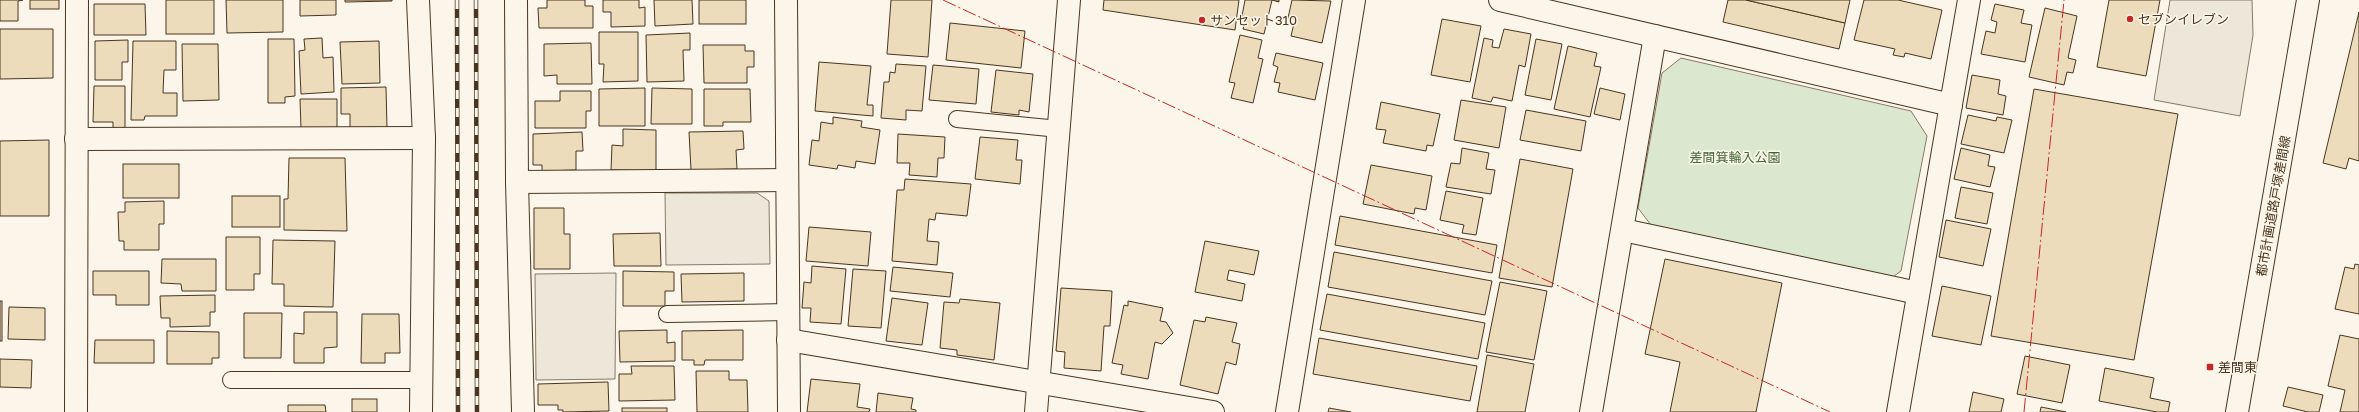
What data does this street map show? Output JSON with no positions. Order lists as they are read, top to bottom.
{
  "streets": {
    "street": ["都市計画道路戸塚差間線"]
  },
  "parks": ["差間箕輪入公園"],
  "places": {
    "other": ["セブンイレブン", "サンセット310"],
    "transit": ["差間東"]
  }
}
